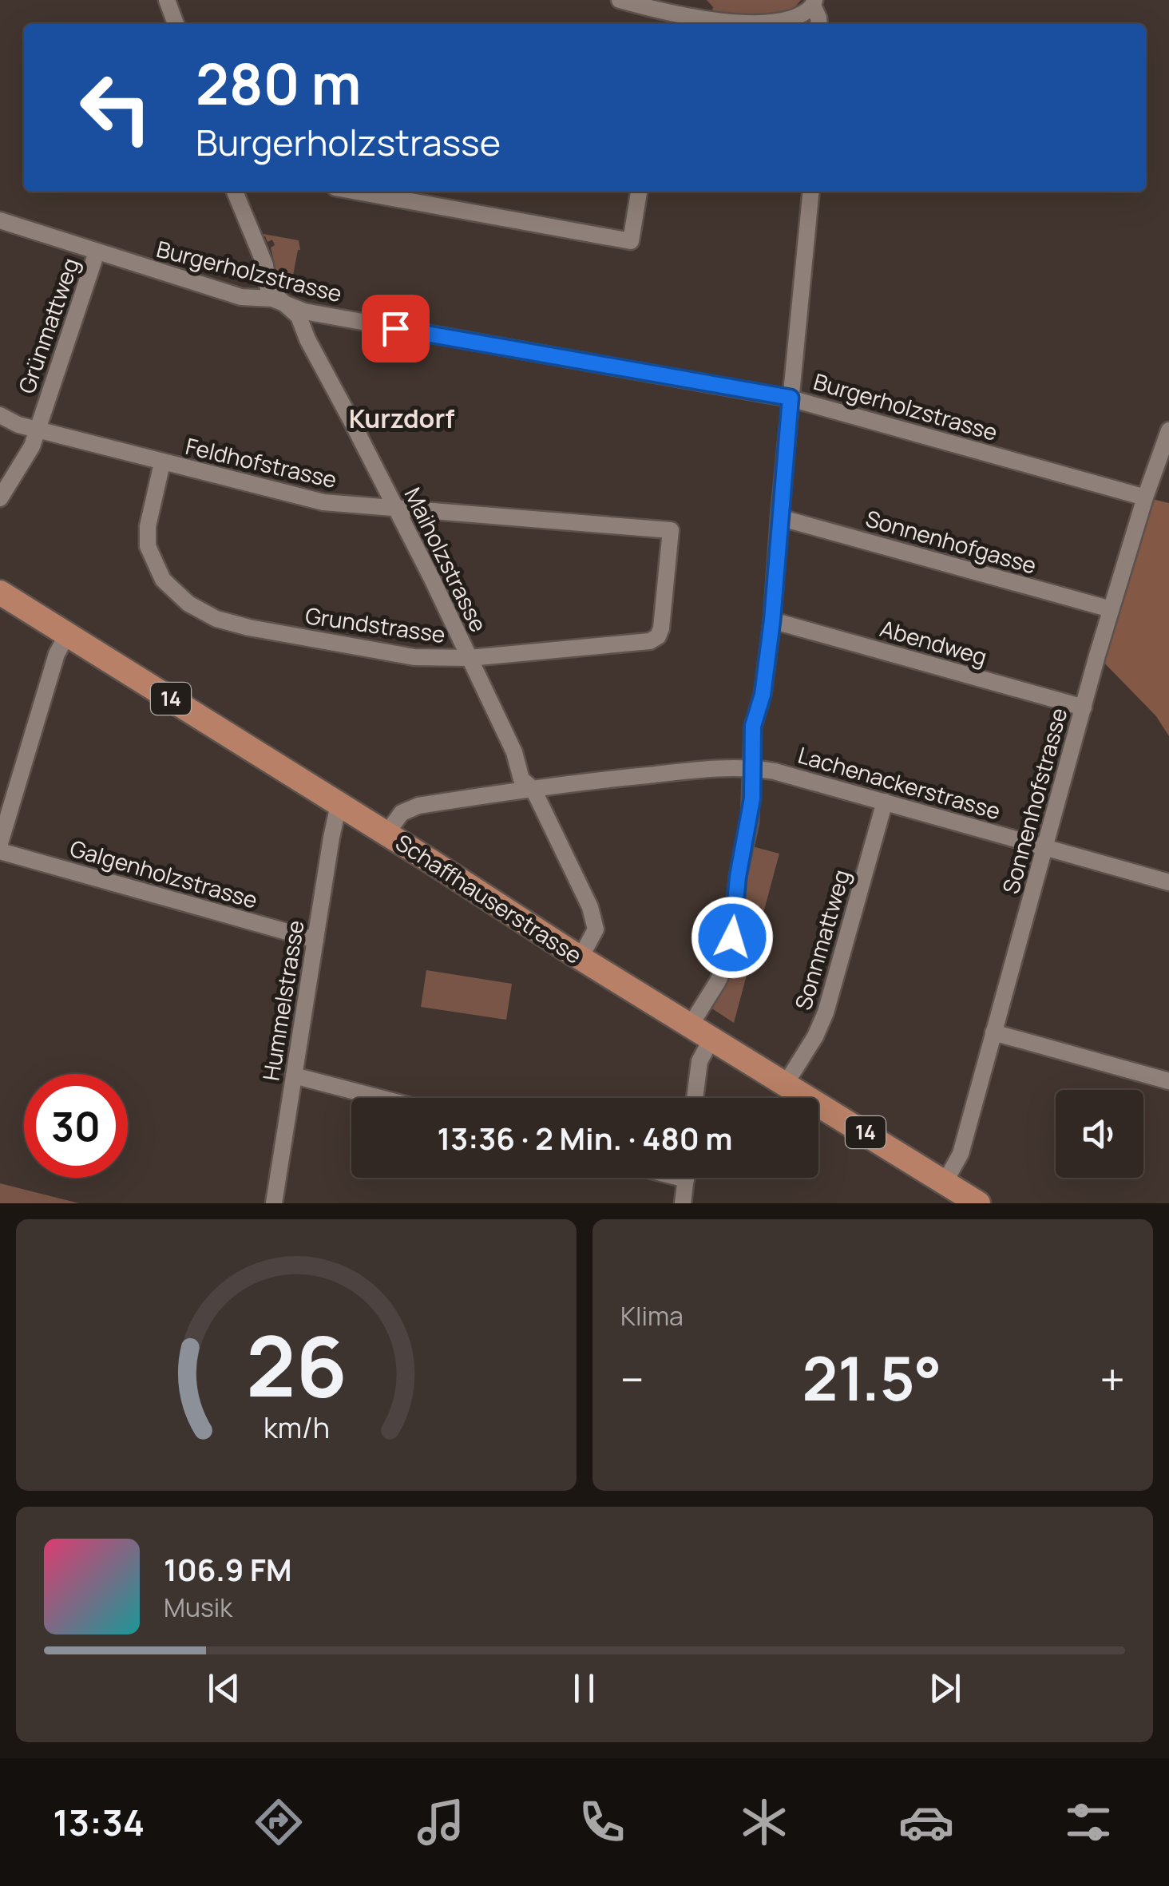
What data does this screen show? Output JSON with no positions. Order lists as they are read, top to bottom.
{
  "streets": {
    "main road": ["14", "Schaffhauserstrasse"],
    "street": [
      "Burgerholzstrasse",
      "Grünmattweg",
      "Feldhofstrasse",
      "Sonnenhofgasse",
      "Maiholzstrasse",
      "Grundstrasse",
      "Abendweg",
      "Lachenackerstrasse",
      "Sonnenhofstrasse",
      "Galgenholzstrasse",
      "Sonnmattweg",
      "Hummelstrasse"
    ]
  },
  "crossings": [
    ["Burgerholzstrasse", "Grünmattweg"],
    ["Burgerholzstrasse", "Maiholzstrasse"],
    ["Burgerholzstrasse", "Sonnenhofstrasse"],
    ["Grünmattweg", "Feldhofstrasse"],
    ["Feldhofstrasse", "Maiholzstrasse"],
    ["Feldhofstrasse", "Grundstrasse"],
    ["Sonnenhofgasse", "Sonnenhofstrasse"],
    ["Maiholzstrasse", "Grundstrasse"],
    ["Maiholzstrasse", "Lachenackerstrasse"],
    ["Maiholzstrasse", "Schaffhauserstrasse"],
    ["Abendweg", "Sonnenhofstrasse"],
    ["Lachenackerstrasse", "Sonnenhofstrasse"],
    ["Lachenackerstrasse", "Schaffhauserstrasse"],
    ["Lachenackerstrasse", "Sonnmattweg"],
    ["Sonnenhofstrasse", "Schaffhauserstrasse"],
    ["Galgenholzstrasse", "Hummelstrasse"],
    ["Schaffhauserstrasse", "Sonnmattweg"],
    ["Schaffhauserstrasse", "Hummelstrasse"]
  ],
  "districts": ["Kurzdorf"],
  "page": {
    "turn": ["280 m", "Burgerholzstrasse"],
    "limit": "30",
    "trip": "13:36 · 2 Min. · 480 m",
    "tile": "Klima",
    "heat": ["−", "21.5°", "+"],
    "song": ["106.9 FM", "Musik"],
    "tabs": "13:34",
    "gauge": ["26", "km/h"]
  }
}
